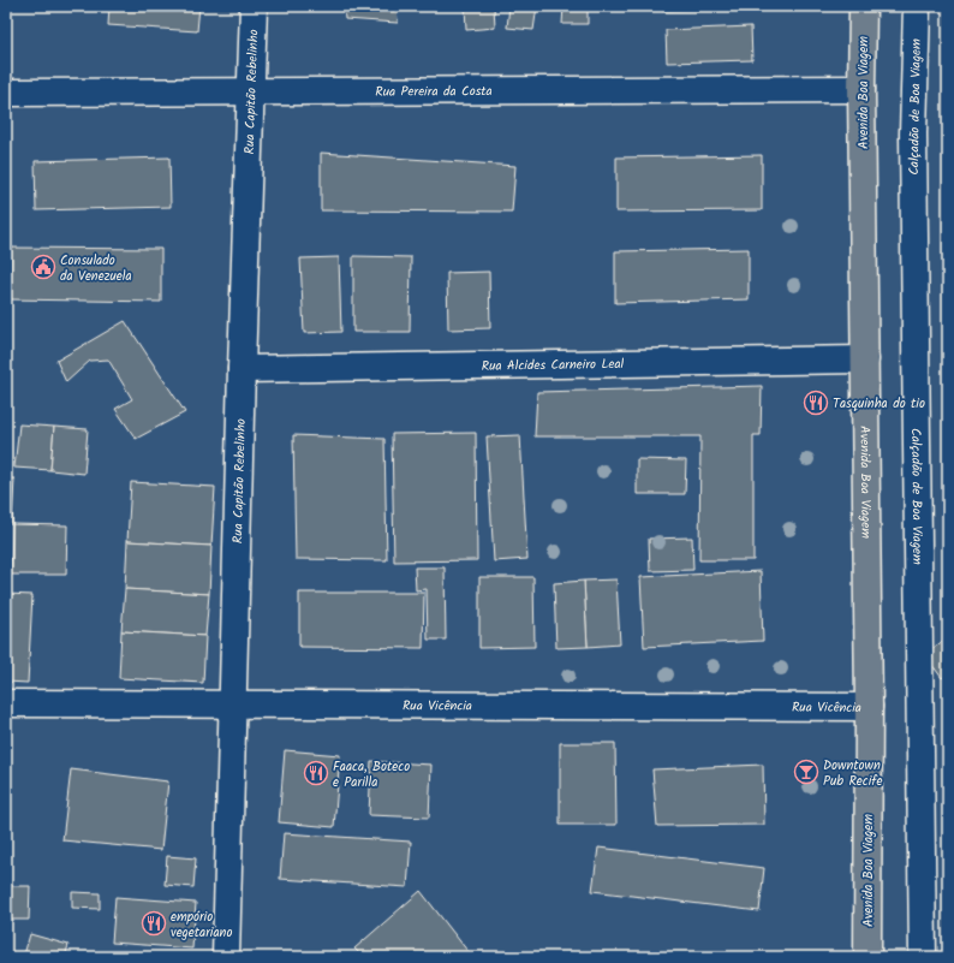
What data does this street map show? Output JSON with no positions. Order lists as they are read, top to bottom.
{
  "streets": {
    "main road": ["Avenida Boa Viagem"],
    "street": [
      "Rua Pereira da Costa",
      "Rua Capitão Rebelinho",
      "Calçadão de Boa Viagem",
      "Rua Alcides Carneiro Leal",
      "Rua Vicência"
    ]
  },
  "crossings": [
    ["Rua Pereira da Costa", "Rua Capitão Rebelinho"],
    ["Rua Pereira da Costa", "Avenida Boa Viagem"],
    ["Rua Capitão Rebelinho", "Rua Alcides Carneiro Leal"],
    ["Rua Capitão Rebelinho", "Rua Vicência"],
    ["Avenida Boa Viagem", "Rua Alcides Carneiro Leal"],
    ["Avenida Boa Viagem", "Rua Vicência"]
  ],
  "places": {
    "public building": ["Consulado da Venezuela"],
    "restaurant": ["Tasquinha do tio", "Faaca, Boteco e Parilla", "empório vegetariano"],
    "bar": ["Downtown Pub Recife"]
  }
}
